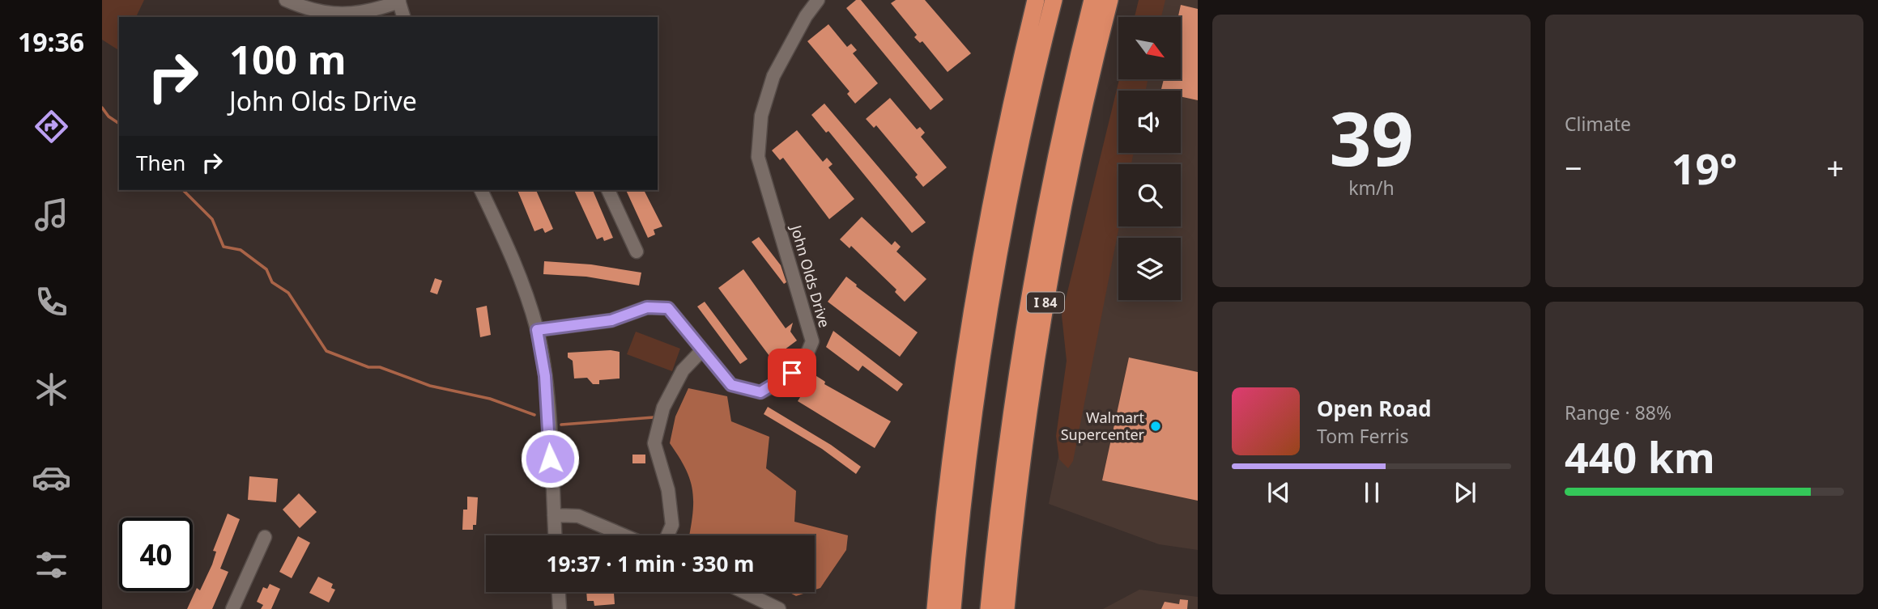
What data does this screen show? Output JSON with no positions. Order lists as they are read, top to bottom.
{
  "streets": {
    "highway": ["I 84"],
    "street": ["John Olds Drive"]
  },
  "places": ["Walmart Supercenter"],
  "north": "bottom right",
  "page": {
    "tabs": "19:36",
    "tile": [
      ["39", "km/h"],
      "Climate",
      ["Range · 88%", "440 km"]
    ],
    "turn": ["100 m", "John Olds Drive"],
    "then": "Then",
    "heat": ["−", "19°", "+"],
    "song": ["Open Road", "Tom Ferris"],
    "limit": "40",
    "trip": "19:37 · 1 min · 330 m"
  }
}
